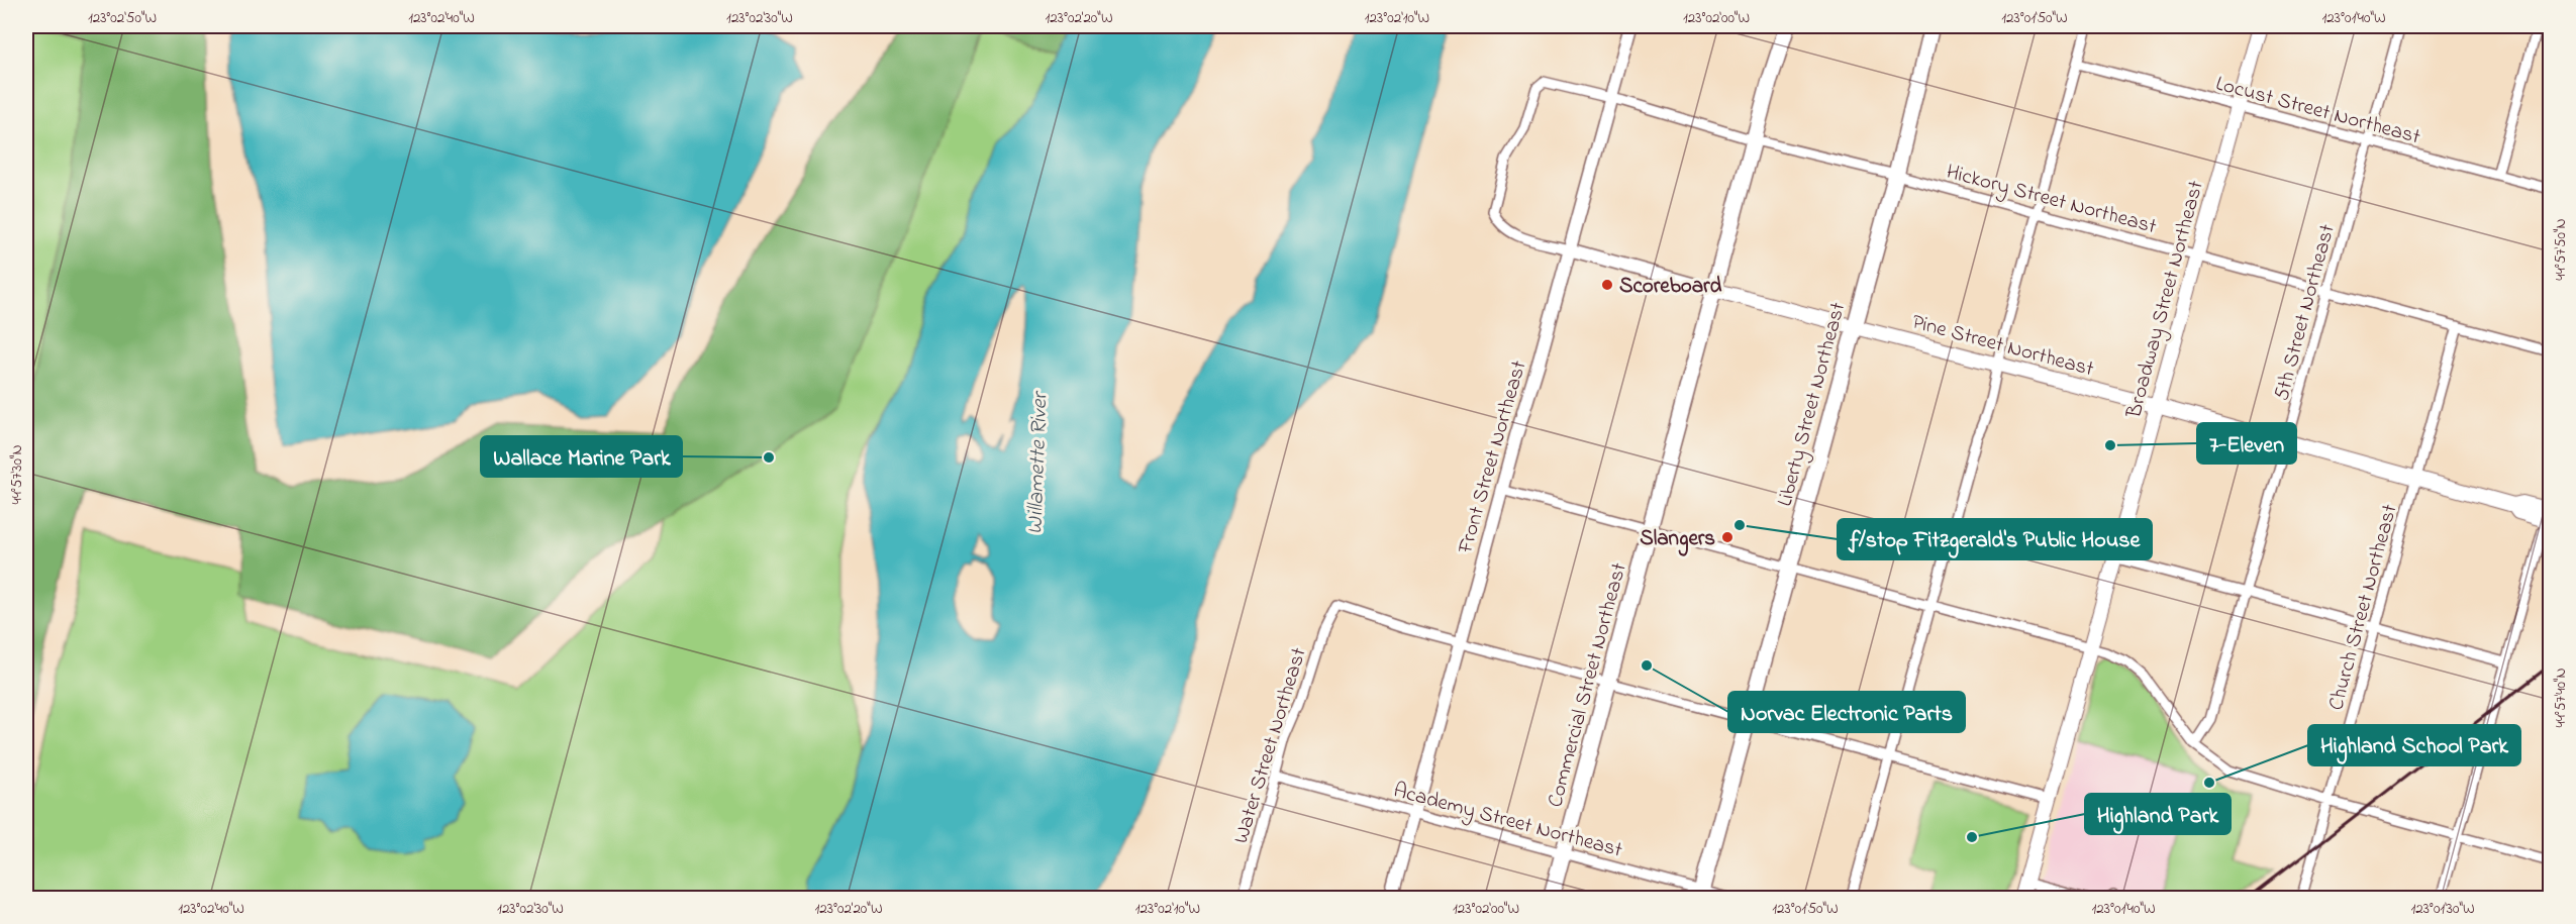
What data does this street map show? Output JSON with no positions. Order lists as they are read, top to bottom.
{
  "streets": {
    "highway": ["Liberty Street Northeast", "Commercial Street Northeast"],
    "main road": ["Broadway Street Northeast", "Pine Street Northeast"],
    "street": [
      "Locust Street Northeast",
      "Hickory Street Northeast",
      "5th Street Northeast",
      "Front Street Northeast",
      "Church Street Northeast",
      "Water Street Northeast",
      "Academy Street Northeast"
    ]
  },
  "crossings": [
    ["Locust Street Northeast", "Broadway Street Northeast"],
    ["Locust Street Northeast", "5th Street Northeast"],
    ["Hickory Street Northeast", "Broadway Street Northeast"],
    ["Hickory Street Northeast", "5th Street Northeast"],
    ["Hickory Street Northeast", "Pine Street Northeast"],
    ["Hickory Street Northeast", "Liberty Street Northeast"],
    ["Hickory Street Northeast", "Front Street Northeast"],
    ["Hickory Street Northeast", "Church Street Northeast"],
    ["Hickory Street Northeast", "Commercial Street Northeast"],
    ["Broadway Street Northeast", "Pine Street Northeast"],
    ["5th Street Northeast", "Pine Street Northeast"],
    ["Pine Street Northeast", "Liberty Street Northeast"],
    ["Pine Street Northeast", "Front Street Northeast"],
    ["Pine Street Northeast", "Church Street Northeast"],
    ["Pine Street Northeast", "Commercial Street Northeast"],
    ["Liberty Street Northeast", "Academy Street Northeast"],
    ["Front Street Northeast", "Water Street Northeast"],
    ["Front Street Northeast", "Academy Street Northeast"],
    ["Commercial Street Northeast", "Academy Street Northeast"],
    ["Water Street Northeast", "Academy Street Northeast"]
  ],
  "water": ["Willamette River"],
  "places": [
    "Scoreboard",
    "7-Eleven",
    "Wallace Marine Park",
    "ƒ/stop Fitzgerald's Public House",
    "Slangers",
    "Norvac Electronic Parts",
    "Highland School Park",
    "Highland Park"
  ],
  "coordinates": [
    "123°02'50\"W",
    "123°02'40\"W",
    "123°02'30\"W",
    "123°02'20\"W",
    "123°02'10\"W",
    "123°02'00\"W",
    "123°01'50\"W",
    "123°01'40\"W",
    "44°57'50\"N",
    "44°57'30\"N",
    "44°57'40\"N",
    "123°01'30\"W"
  ]
}
